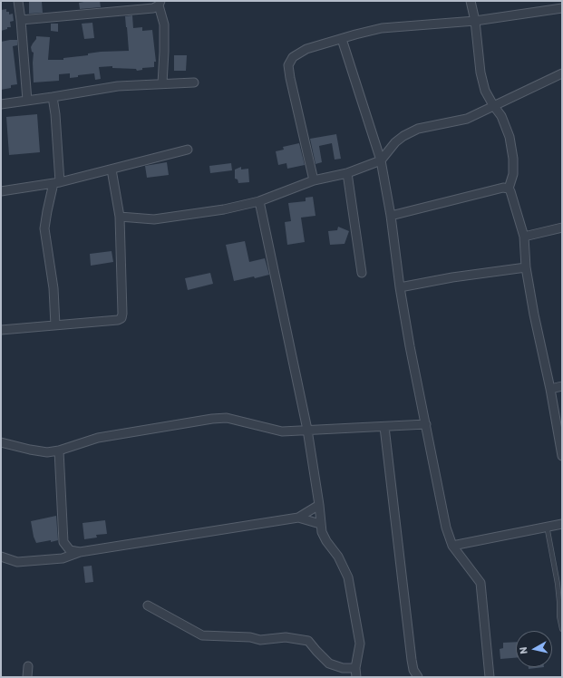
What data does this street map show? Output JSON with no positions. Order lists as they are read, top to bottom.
{
  "north": "left"
}
